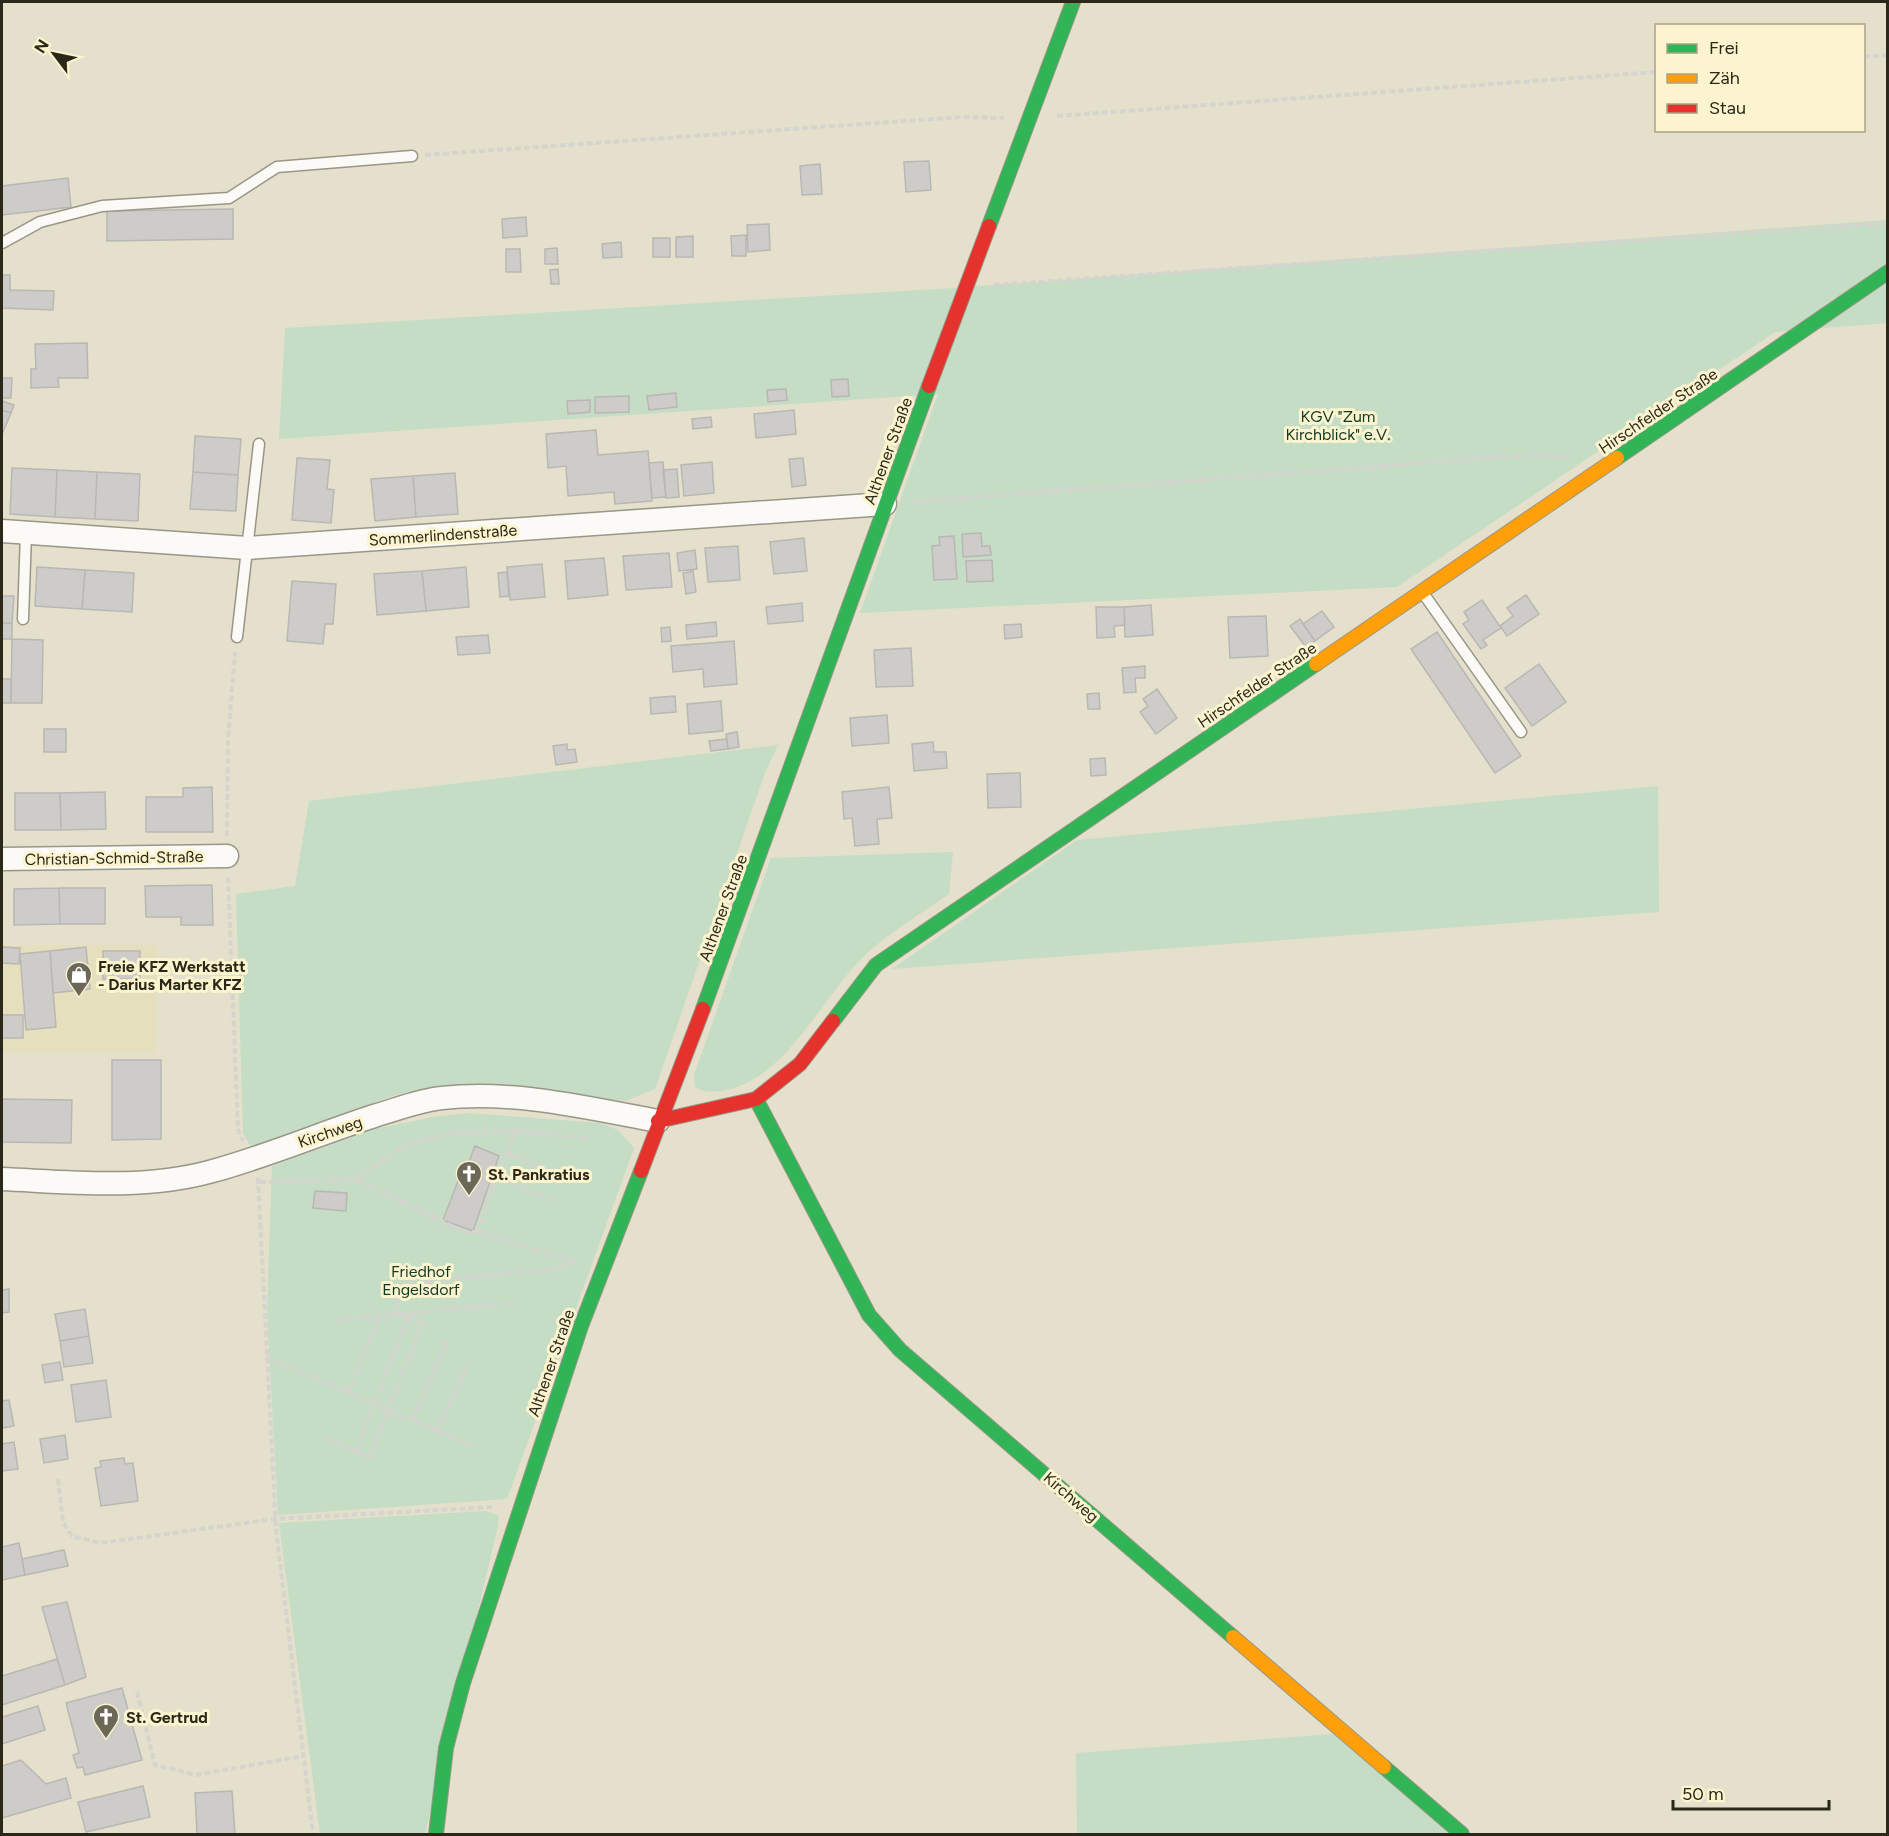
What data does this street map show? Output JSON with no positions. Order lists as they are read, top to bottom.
{
  "streets": {
    "street": [
      "Hirschfelder Straße",
      "Althener Straße",
      "Sommerlindenstraße",
      "Christian-Schmid-Straße",
      "Kirchweg"
    ]
  },
  "crossings": [
    ["Hirschfelder Straße", "Althener Straße"],
    ["Hirschfelder Straße", "Kirchweg"],
    ["Althener Straße", "Sommerlindenstraße"],
    ["Althener Straße", "Kirchweg"]
  ],
  "parks": ["KGV \"Zum Kirchblick\" e.V.", "Friedhof Engelsdorf"],
  "places": {
    "shop": ["Freie KFZ Werkstatt - Darius Marter KFZ"],
    "church": ["St. Pankratius", "St. Gertrud"]
  },
  "legend": ["Frei", "Zäh", "Stau"],
  "scale_bar": "50 m",
  "north": "top left"
}
